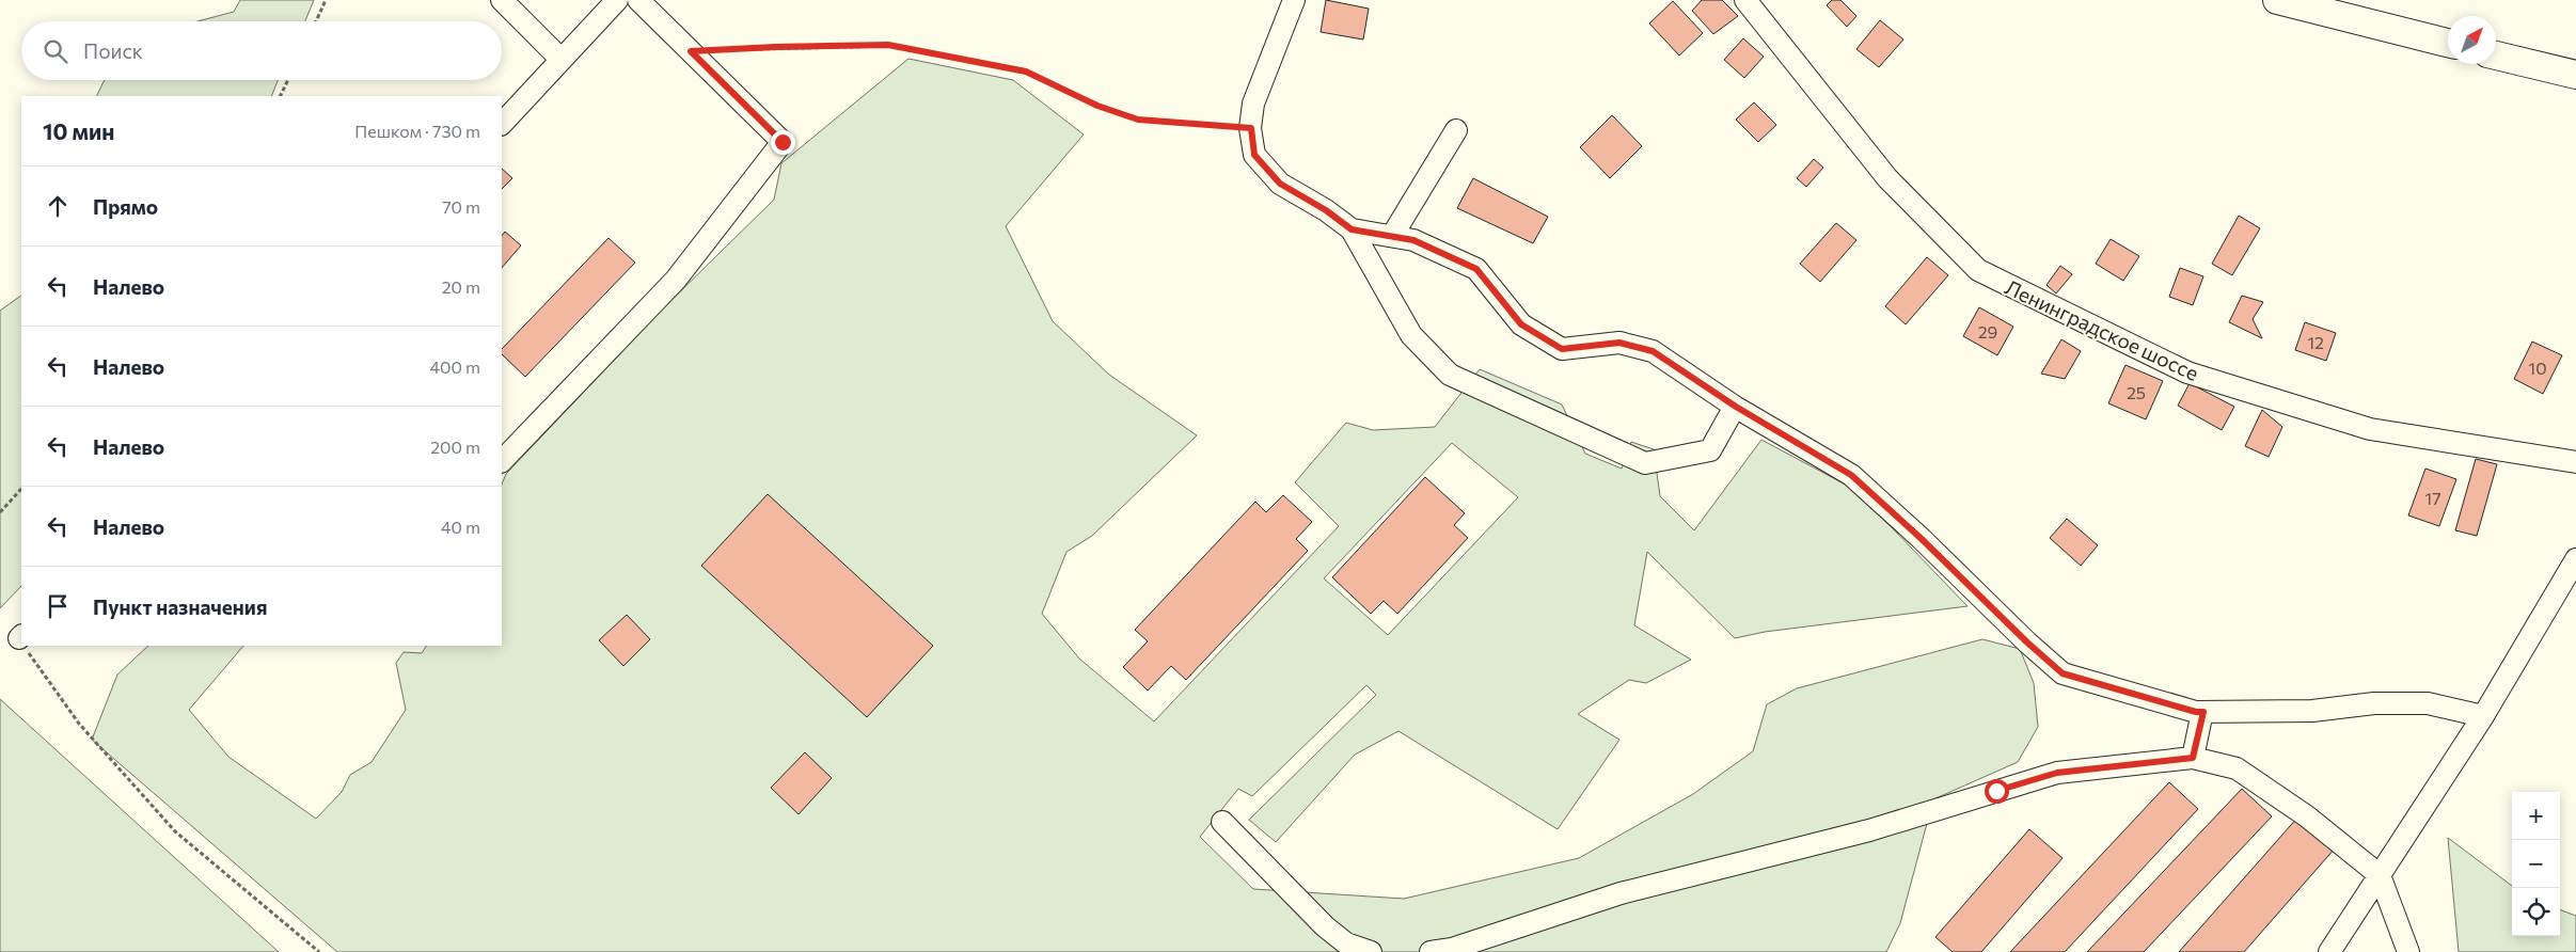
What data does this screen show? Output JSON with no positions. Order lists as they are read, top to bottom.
{
  "streets": {
    "street": ["Ленинградское шоссе"]
  },
  "house_numbers": [
    "29",
    "12",
    "10",
    "25",
    "17"
  ],
  "north": "top right",
  "page": {
    "search": "Поиск",
    "heading": ["10 мин", "Пешком · 730 m"],
    "list": [
      ["Прямо", "70 m"],
      ["Налево", "20 m"],
      ["Налево", "400 m"],
      ["Налево", "200 m"],
      ["Налево", "40 m"],
      "Пункт назначения"
    ],
    "map_buttons": ["+", "−"]
  }
}
